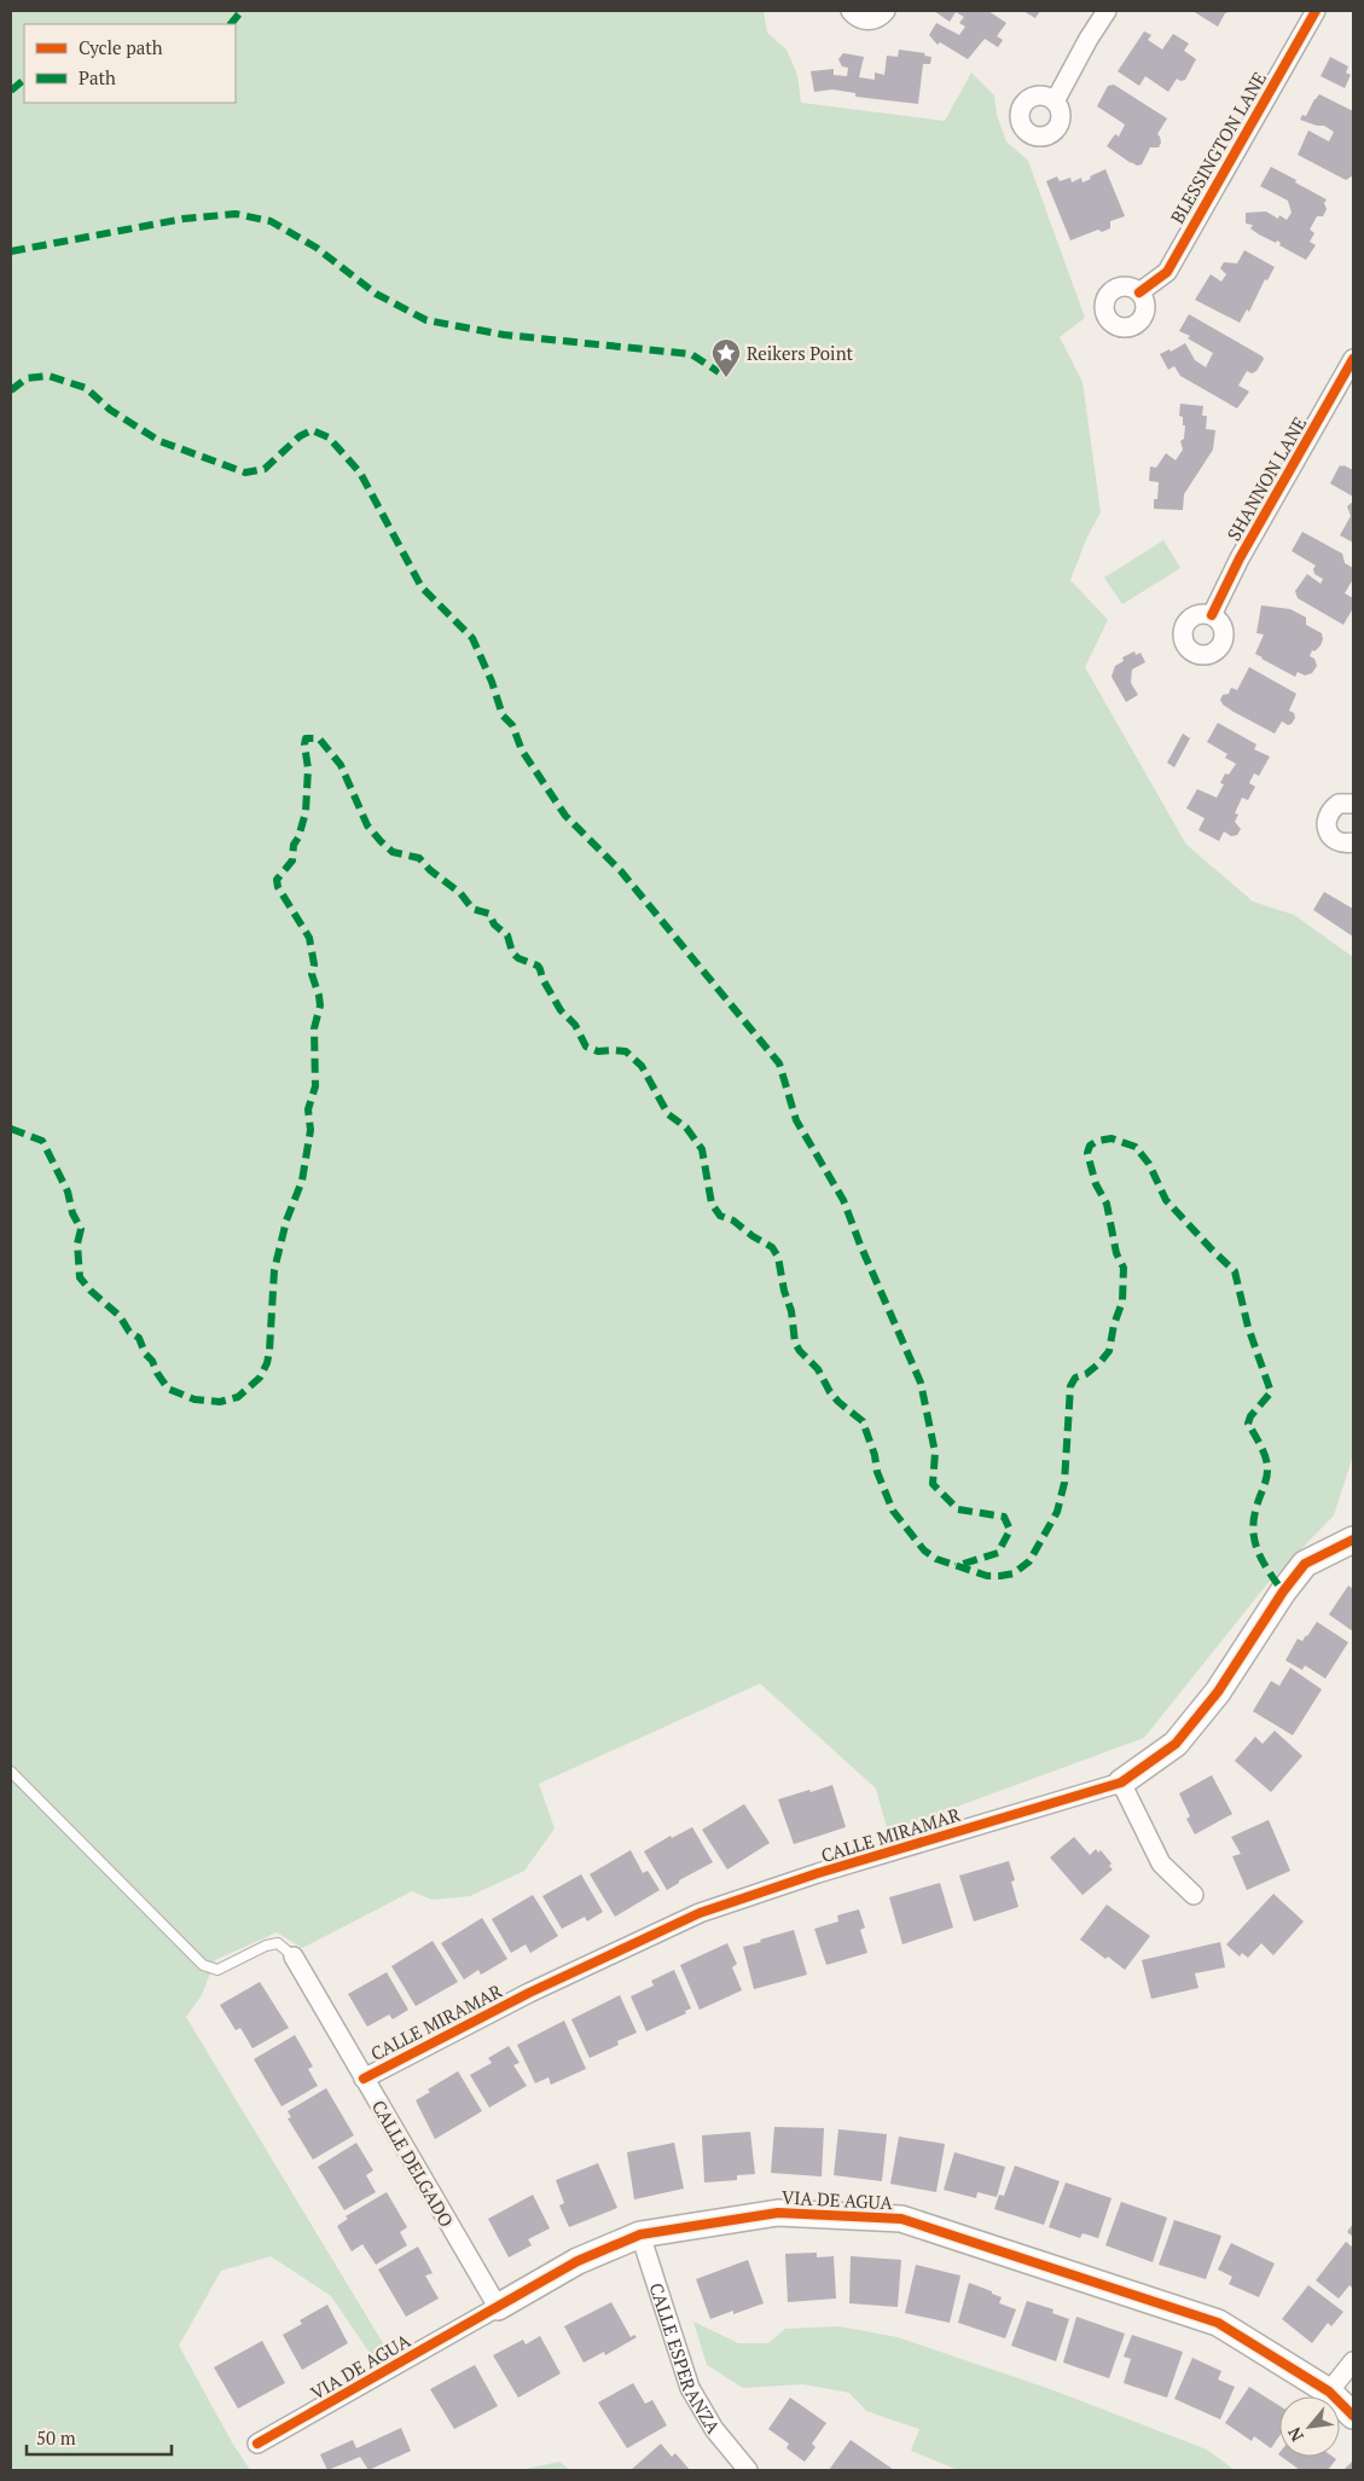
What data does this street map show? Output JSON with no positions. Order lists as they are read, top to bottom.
{
  "streets": {
    "street": [
      "BLESSINGTON LANE",
      "SHANNON LANE",
      "CALLE MIRAMAR",
      "CALLE DELGADO",
      "VIA DE AGUA",
      "CALLE ESPERANZA"
    ]
  },
  "crossings": [
    ["CALLE MIRAMAR", "CALLE DELGADO"],
    ["CALLE DELGADO", "VIA DE AGUA"],
    ["VIA DE AGUA", "CALLE ESPERANZA"]
  ],
  "places": {
    "place": ["Reikers Point"]
  },
  "legend": ["Cycle path", "Path"],
  "scale_bar": "50 m",
  "north": "bottom left"
}
